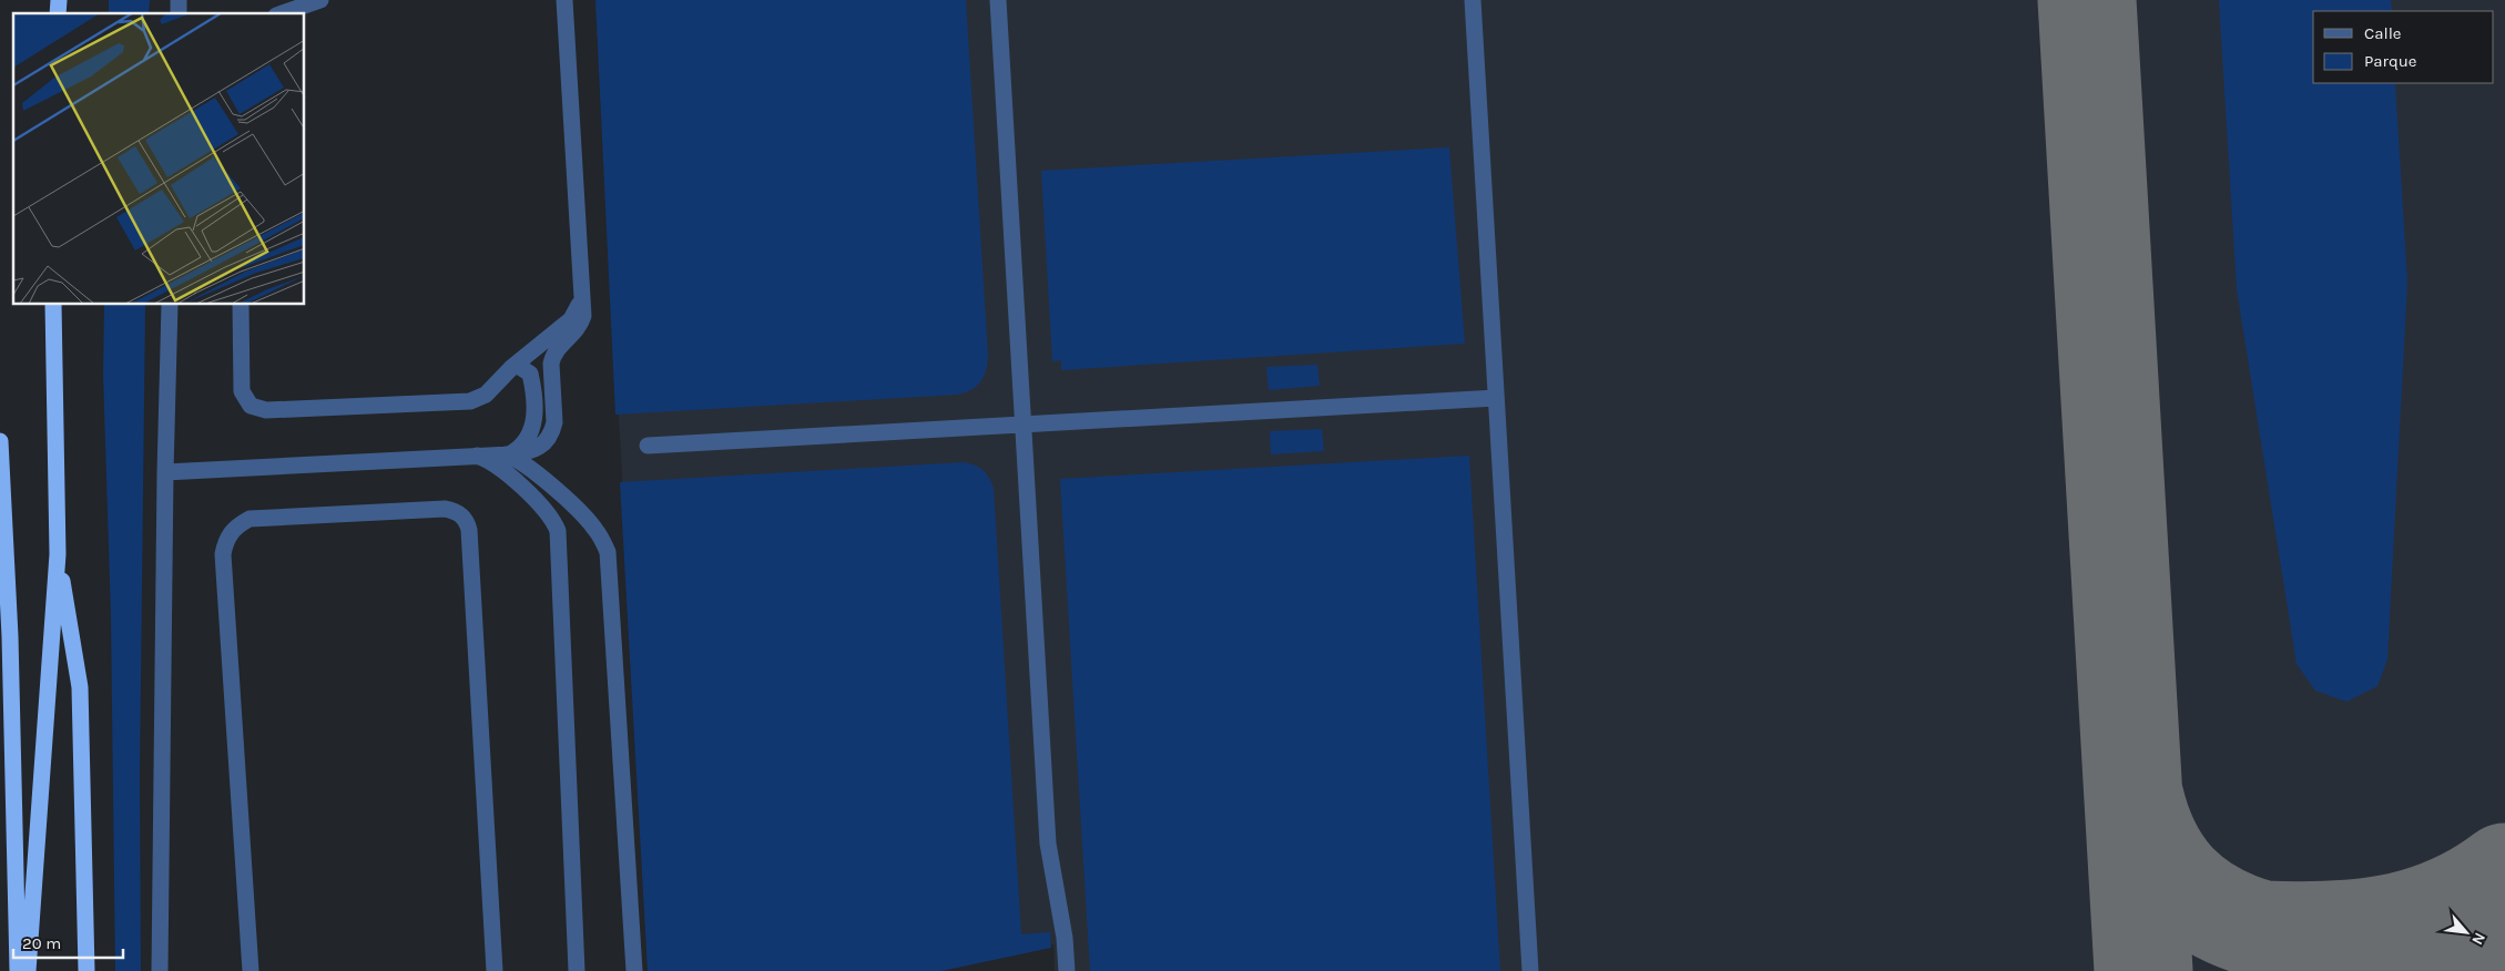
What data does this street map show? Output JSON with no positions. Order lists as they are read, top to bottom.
{
  "legend": ["Calle", "Parque"],
  "scale_bar": "20 m",
  "north": "bottom right"
}
